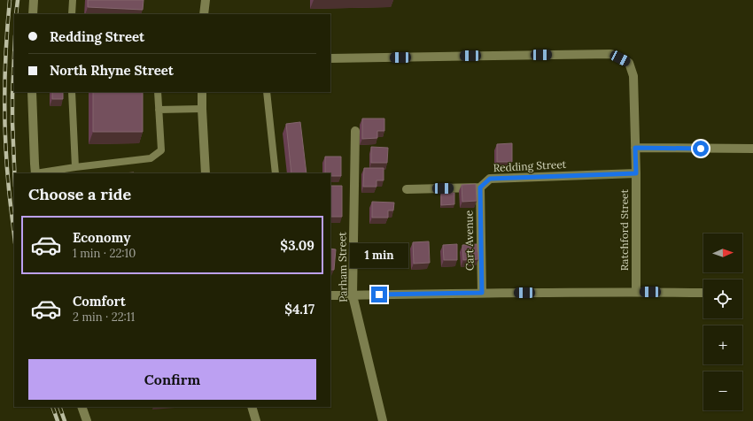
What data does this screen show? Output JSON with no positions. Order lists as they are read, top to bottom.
{
  "streets": {
    "street": [
      "Redding Street",
      "Ratchford Street",
      "Cart Avenue",
      "Parham Street"
    ]
  },
  "crossings": [
    ["Redding Street", "Ratchford Street"],
    ["Redding Street", "Cart Avenue"]
  ],
  "north": "right",
  "page": {
    "banner": ["Redding Street", "North Rhyne Street"],
    "heading": "Choose a ride",
    "list": [
      {
        "name": "Economy",
        "note": "1 min · 22:10",
        "value": "$3.09"
      },
      {
        "name": "Comfort",
        "note": "2 min · 22:11",
        "value": "$4.17"
      }
    ],
    "map_buttons": ["+", "−"],
    "bubble": "1 min",
    "buttons": "Confirm"
  }
}
